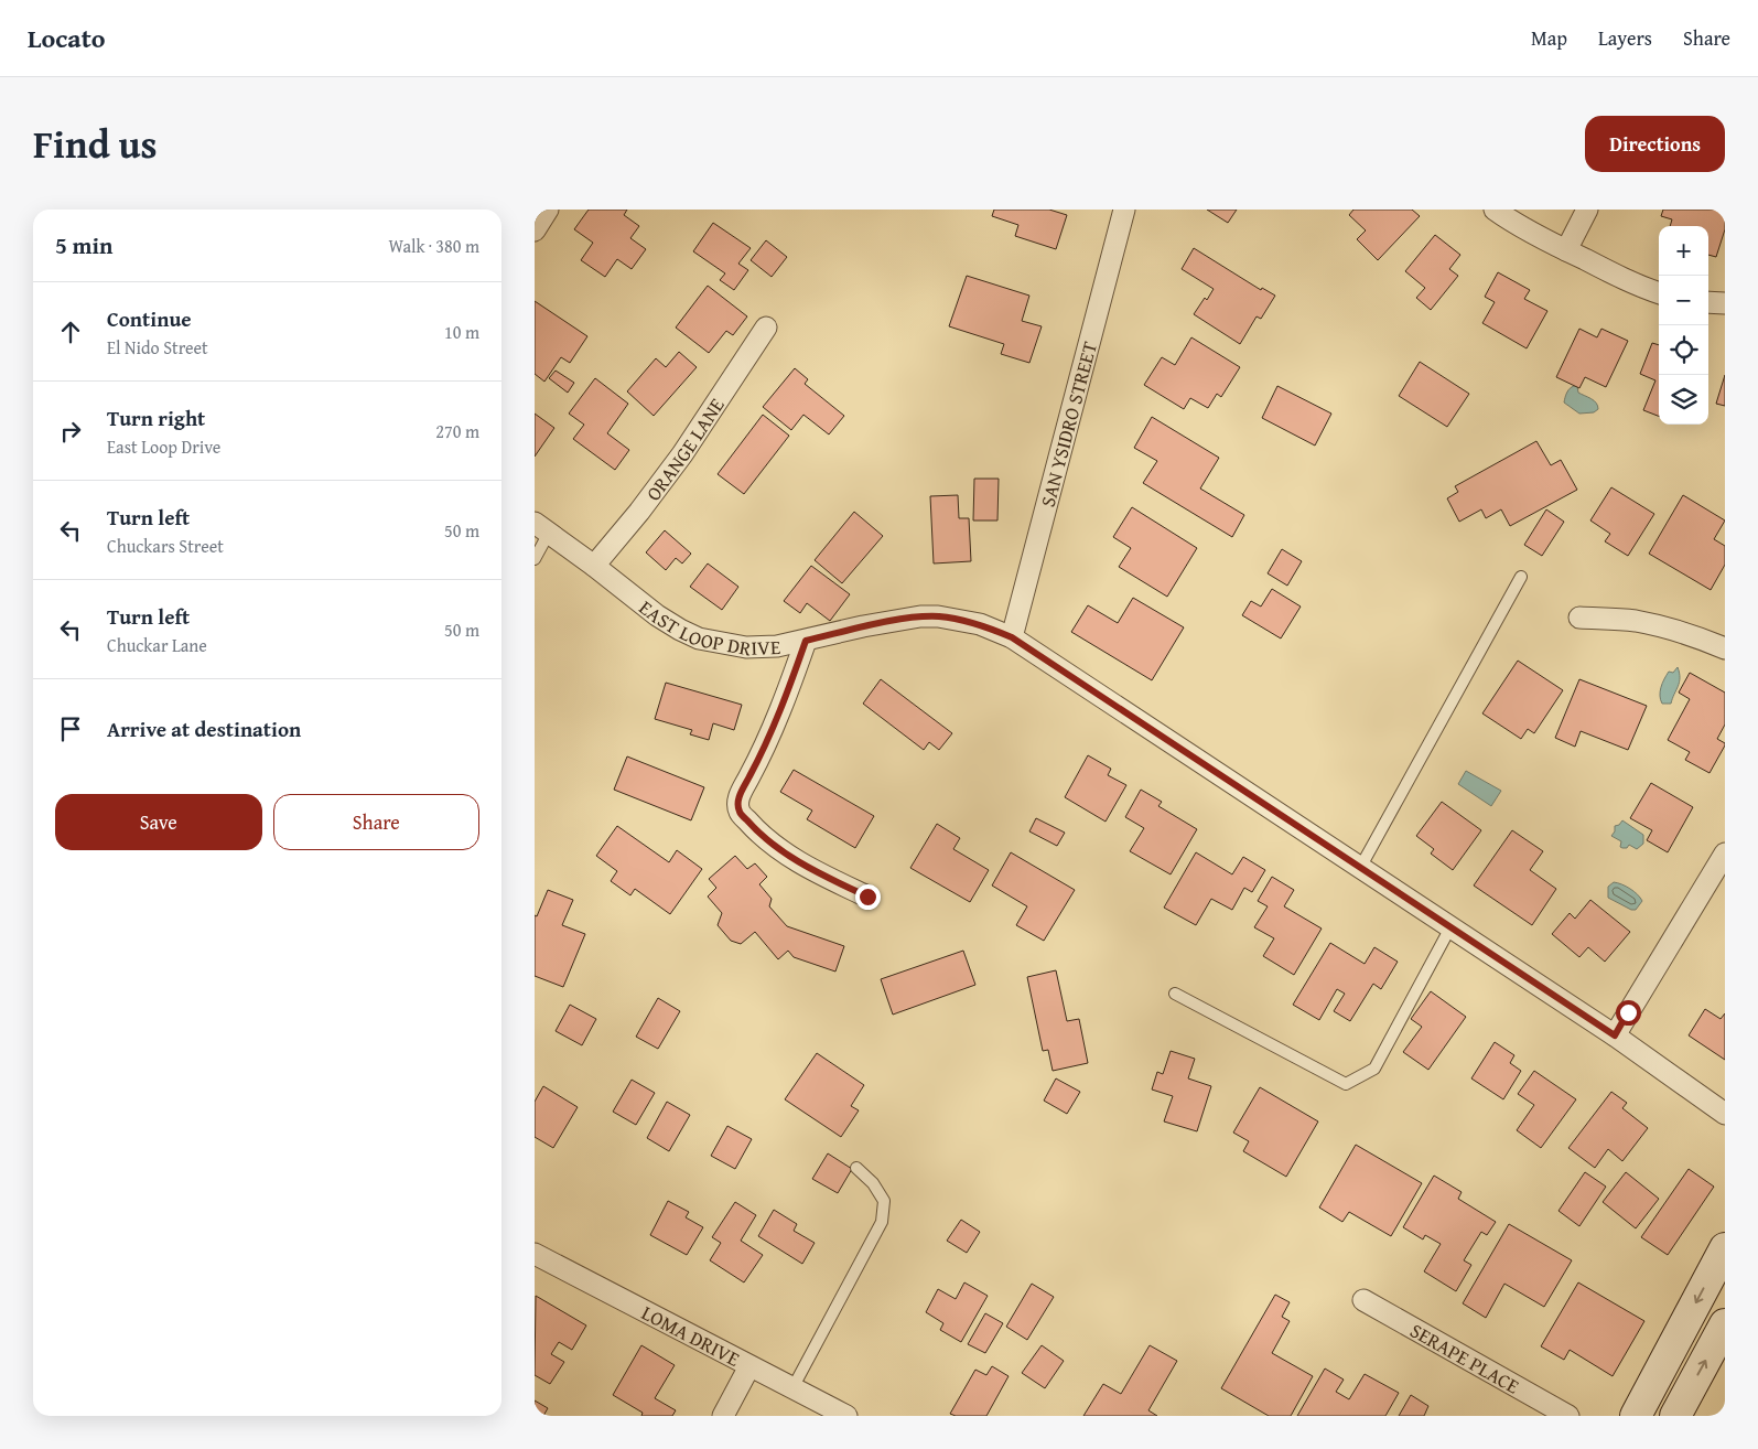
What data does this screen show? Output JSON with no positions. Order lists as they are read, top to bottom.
{
  "streets": {
    "street": [
      "SAN YSIDRO STREET",
      "ORANGE LANE",
      "EAST LOOP DRIVE",
      "LOMA DRIVE",
      "SERAPE PLACE"
    ]
  },
  "crossings": [
    ["SAN YSIDRO STREET", "EAST LOOP DRIVE"],
    ["ORANGE LANE", "EAST LOOP DRIVE"]
  ],
  "page": {
    "header": "Locato",
    "nav": ["Map", "Layers", "Share"],
    "title": "Find us",
    "buttons": [
      "Directions",
      ["Save", "Share"]
    ],
    "heading": ["5 min", "Walk · 380 m"],
    "map_buttons": ["+", "−"],
    "list": [
      ["Continue", "El Nido Street", "10 m"],
      ["Turn right", "East Loop Drive", "270 m"],
      ["Turn left", "Chuckars Street", "50 m"],
      ["Turn left", "Chuckar Lane", "50 m"],
      "Arrive at destination"
    ]
  }
}
